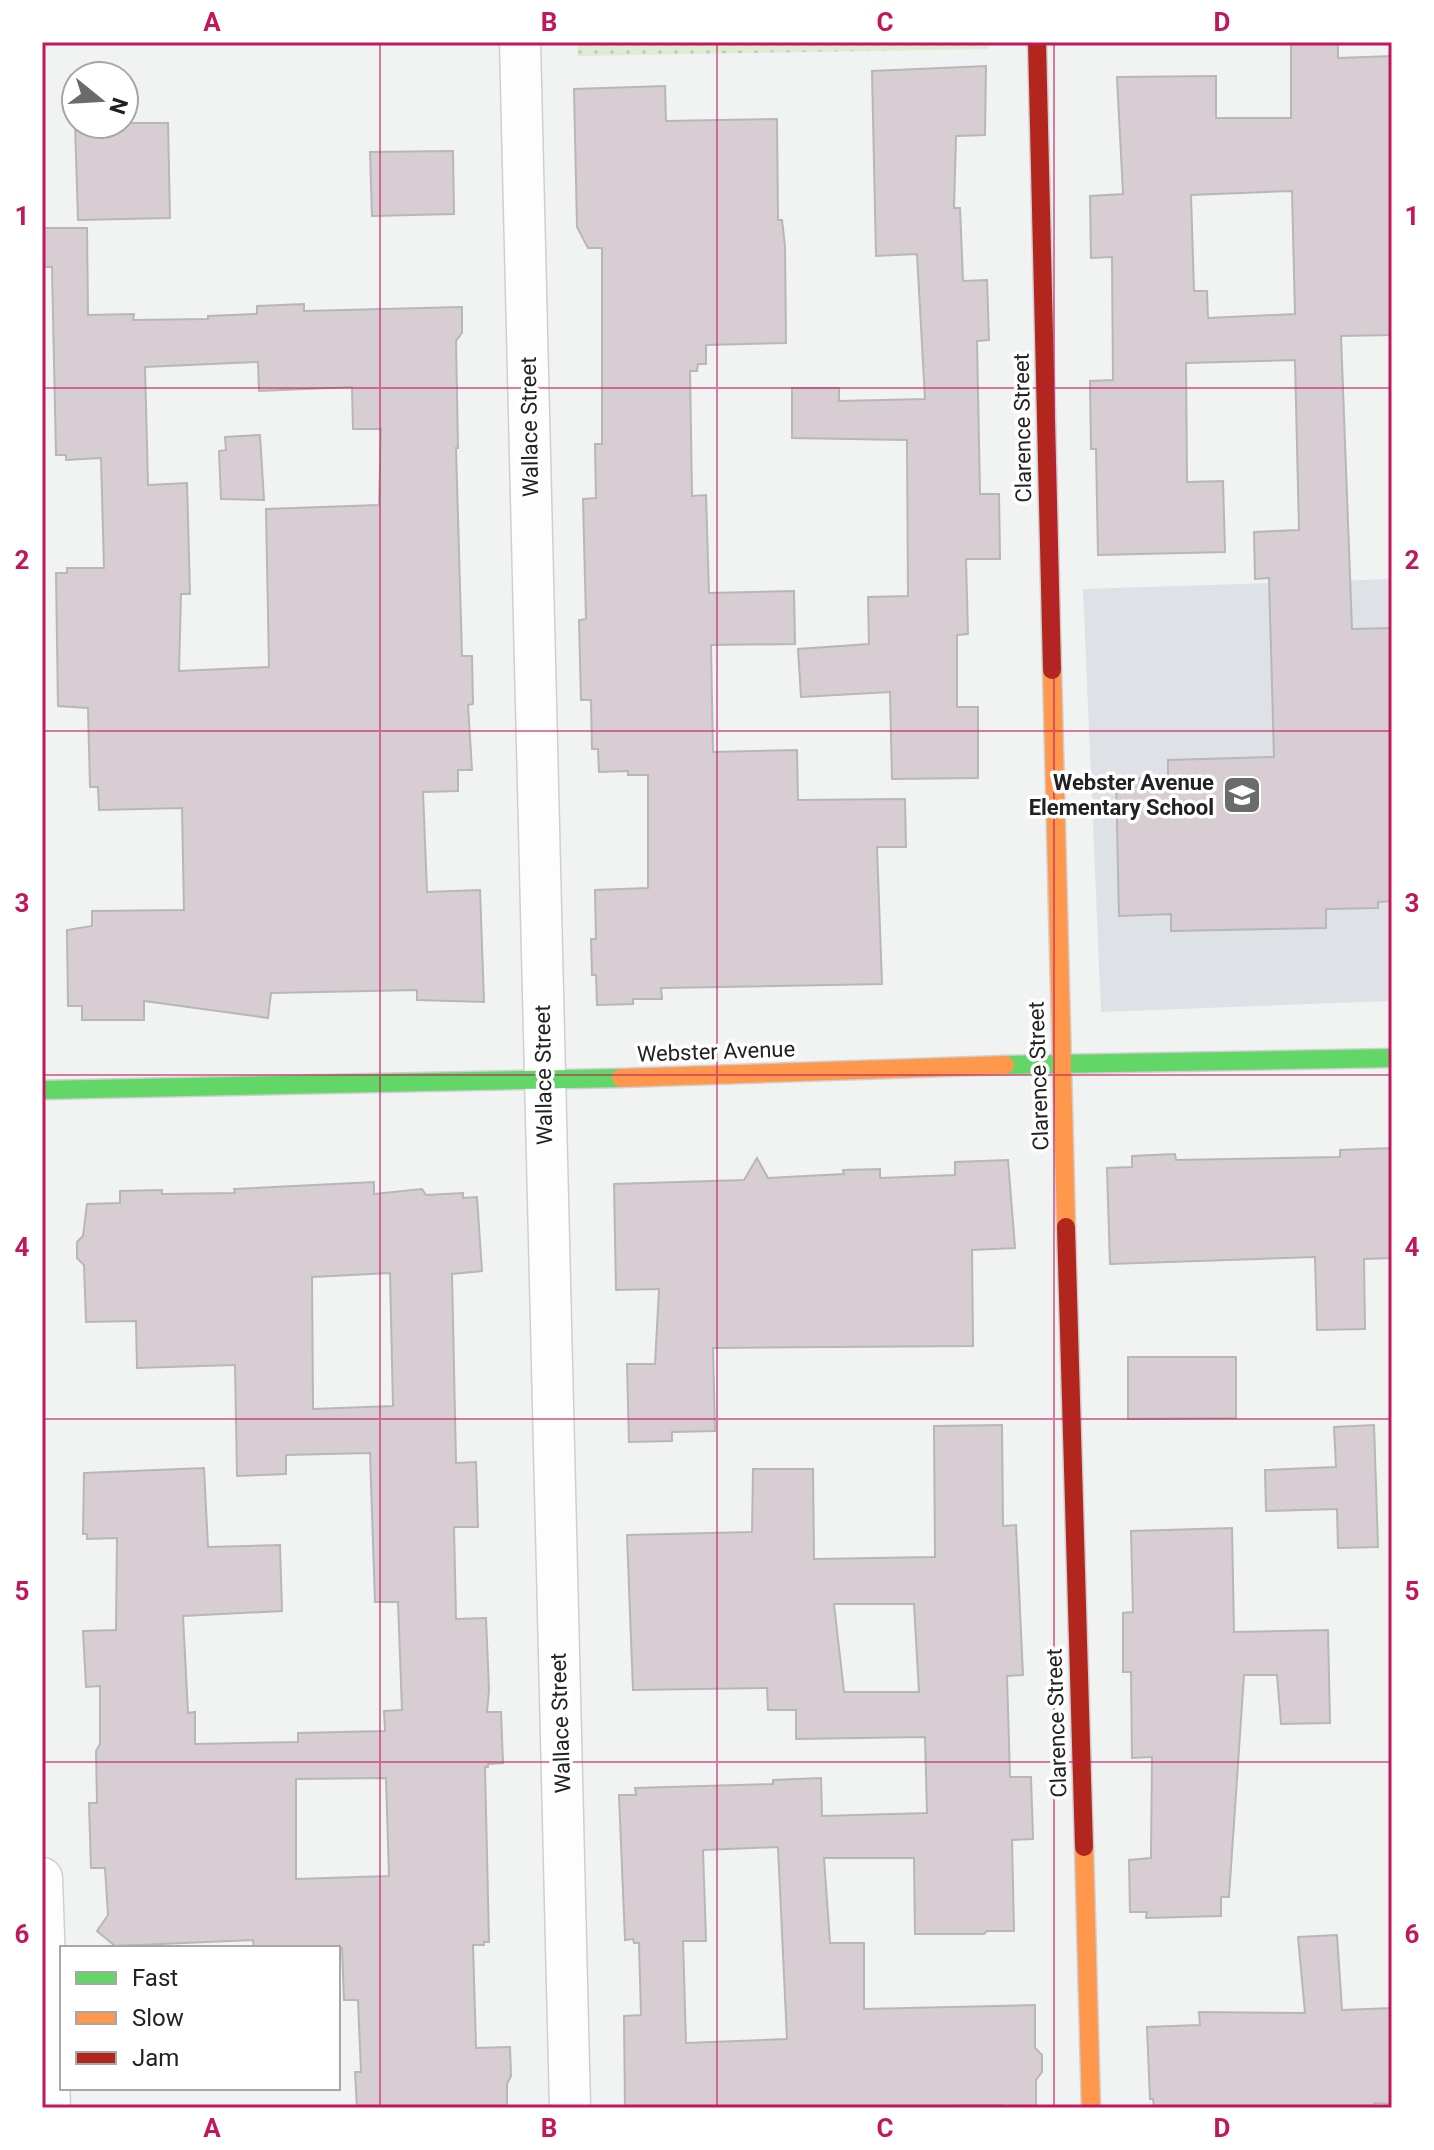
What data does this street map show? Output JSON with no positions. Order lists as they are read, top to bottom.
{
  "streets": {
    "street": ["Wallace Street", "Clarence Street", "Webster Avenue"]
  },
  "crossings": [
    ["Wallace Street", "Webster Avenue"],
    ["Clarence Street", "Webster Avenue"]
  ],
  "places": {
    "school or university": ["Webster Avenue Elementary School"]
  },
  "legend": ["Fast", "Slow", "Jam"],
  "north": "right",
  "grid": {
    "columns": [
      "A",
      "B",
      "C",
      "D"
    ],
    "rows": [
      "1",
      "2",
      "3",
      "4",
      "5",
      "6"
    ]
  }
}
